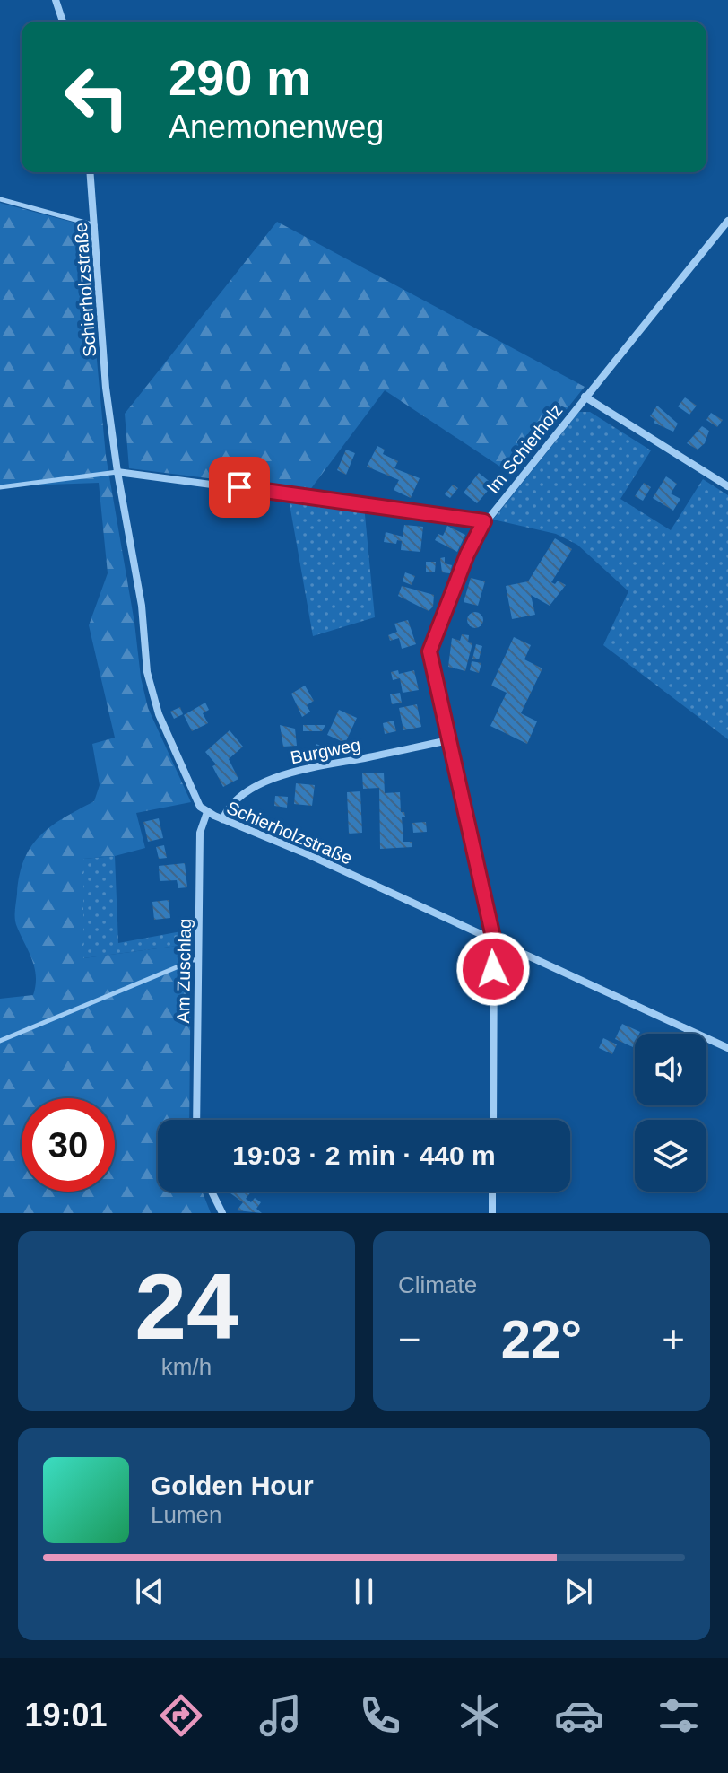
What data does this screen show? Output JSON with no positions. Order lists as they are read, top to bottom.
{
  "streets": {
    "street": [
      "Schierholzstraße",
      "Im Schierholz",
      "Burgweg",
      "Am Zuschlag"
    ]
  },
  "crossings": [
    ["Schierholzstraße", "Im Schierholz"],
    ["Schierholzstraße", "Burgweg"],
    ["Schierholzstraße", "Am Zuschlag"],
    ["Im Schierholz", "Burgweg"]
  ],
  "page": {
    "turn": ["290 m", "Anemonenweg"],
    "limit": "30",
    "trip": "19:03 · 2 min · 440 m",
    "tile": [
      ["24", "km/h"],
      "Climate"
    ],
    "heat": ["−", "22°", "+"],
    "song": ["Golden Hour", "Lumen"],
    "tabs": "19:01"
  }
}
